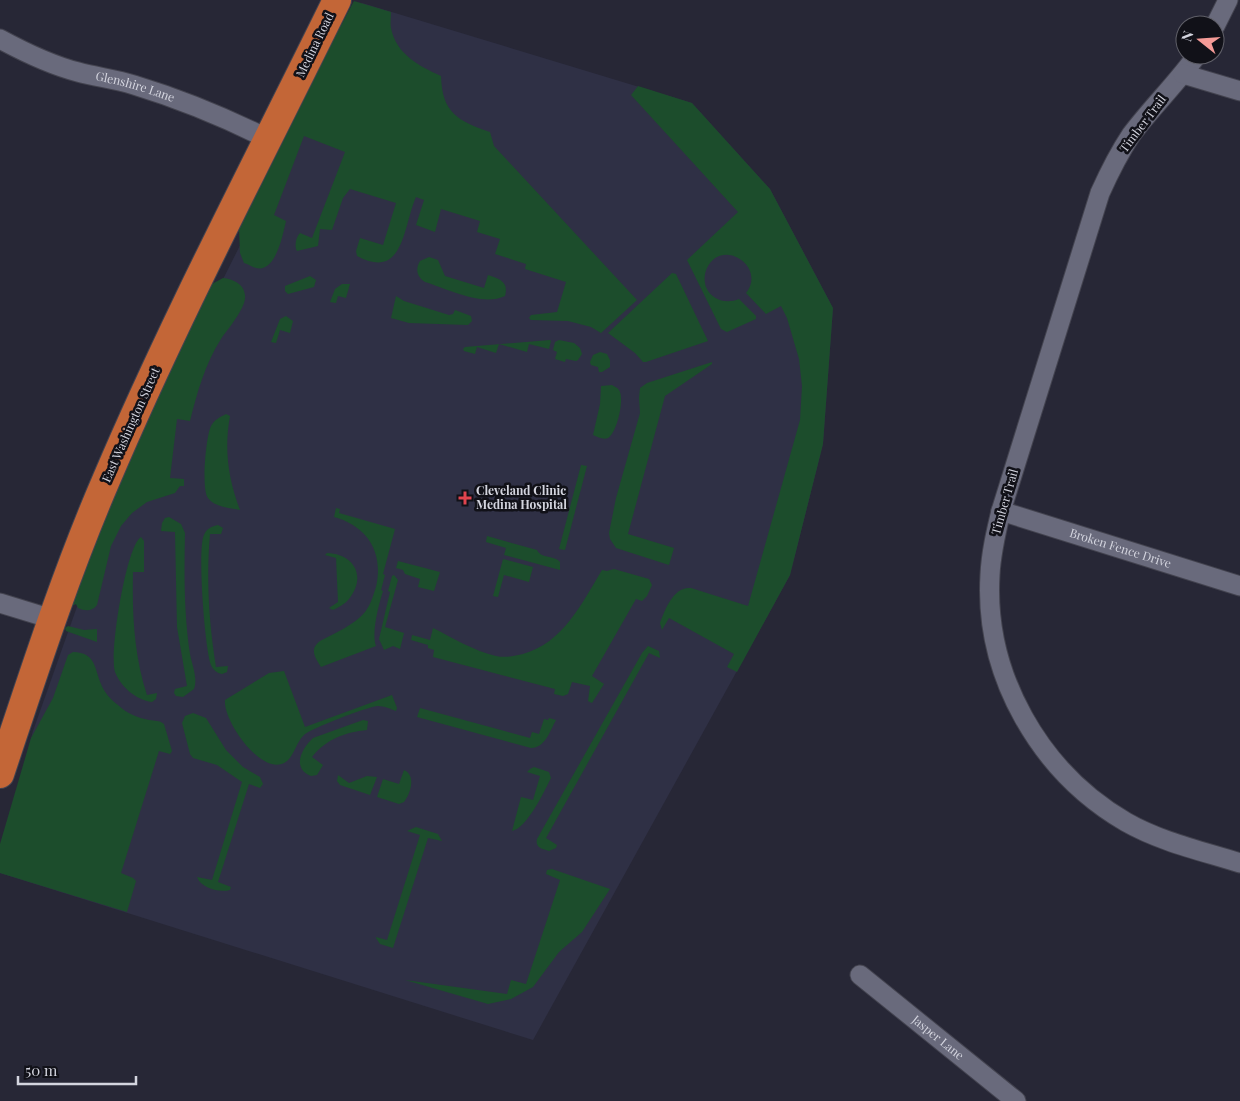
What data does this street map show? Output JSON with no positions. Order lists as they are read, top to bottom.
{
  "streets": {
    "highway": ["Medina Road", "East Washington Street"],
    "street": [
      "Glenshire Lane",
      "Timber Trail",
      "Broken Fence Drive",
      "Jasper Lane"
    ]
  },
  "crossings": [
    ["Medina Road", "East Washington Street"],
    ["Glenshire Lane", "East Washington Street"],
    ["Timber Trail", "Broken Fence Drive"]
  ],
  "places": {
    "health": ["Cleveland Clinic Medina Hospital"]
  },
  "scale_bar": "50 m",
  "north": "left"
}
